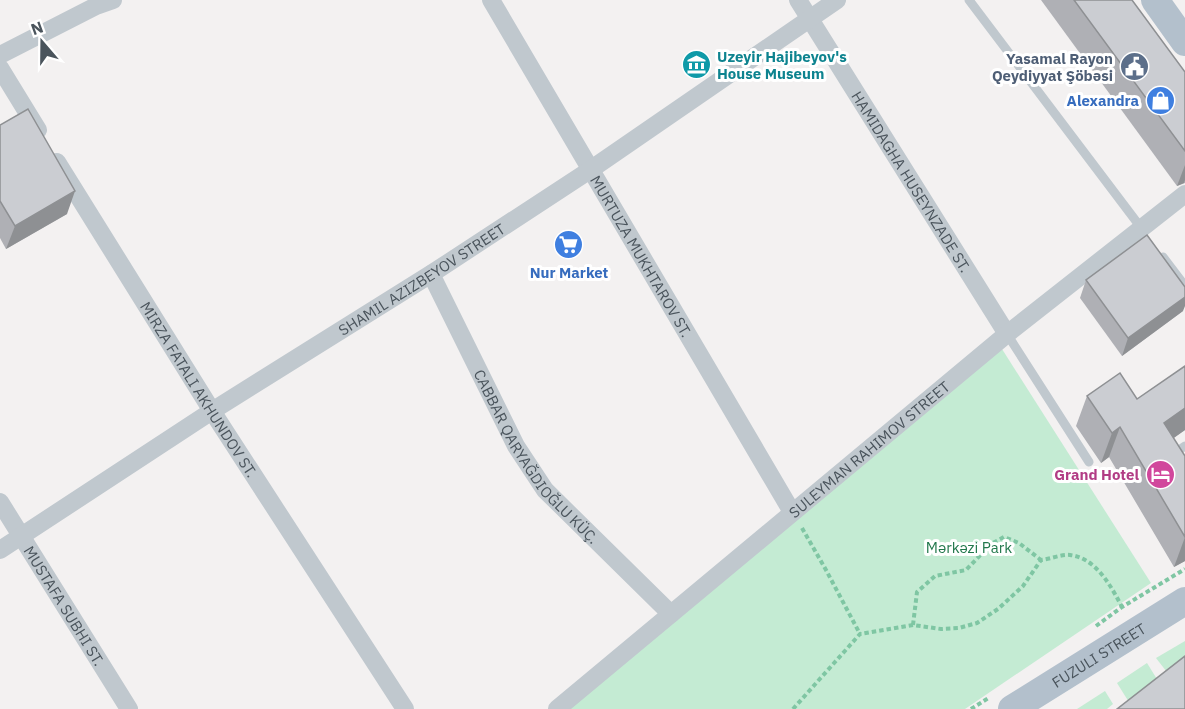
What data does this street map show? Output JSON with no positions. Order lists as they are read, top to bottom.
{
  "streets": {
    "main road": ["FUZULI STREET"],
    "street": [
      "HAMIDAGHA HUSEYNZADE ST.",
      "MURTUZA MUKHTAROV ST.",
      "SHAMIL AZIZBEYOV STREET",
      "MIRZA FATALI AKHUNDOV ST.",
      "SULEYMAN RAHIMOV STREET",
      "MUSTAFA SUBHI ST."
    ]
  },
  "crossings": [
    ["HAMIDAGHA HUSEYNZADE ST.", "SHAMIL AZIZBEYOV STREET"],
    ["HAMIDAGHA HUSEYNZADE ST.", "SULEYMAN RAHIMOV STREET"],
    ["MURTUZA MUKHTAROV ST.", "SHAMIL AZIZBEYOV STREET"],
    ["MURTUZA MUKHTAROV ST.", "SULEYMAN RAHIMOV STREET"],
    ["SHAMIL AZIZBEYOV STREET", "MIRZA FATALI AKHUNDOV ST."],
    ["SHAMIL AZIZBEYOV STREET", "MUSTAFA SUBHI ST."]
  ],
  "parks": ["Mərkəzi Park"],
  "places": {
    "museum": ["Uzeyir Hajibeyov's House Museum"],
    "public building": ["Yasamal Rayon Qeydiyyat Şöbəsi"],
    "shop": ["Alexandra"],
    "supermarket": ["Nur Market"],
    "hotel": ["Grand Hotel"]
  },
  "north": "top"
}
